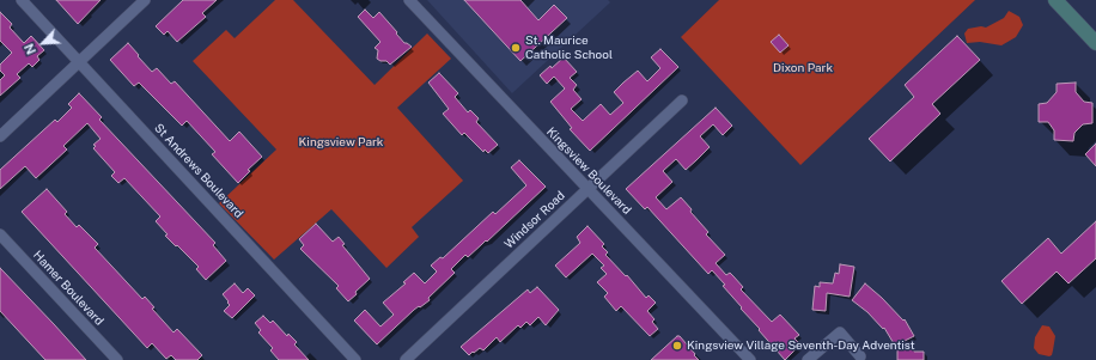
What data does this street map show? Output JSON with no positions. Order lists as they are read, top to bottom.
{
  "streets": {
    "street": [
      "St Andrews Boulevard",
      "Kingsview Boulevard",
      "Windsor Road",
      "Hamer Boulevard"
    ]
  },
  "crossings": [
    ["Kingsview Boulevard", "Windsor Road"]
  ],
  "parks": ["Dixon Park", "Kingsview Park"],
  "places": ["St. Maurice Catholic School", "Kingsview Village Seventh-Day Adventist"],
  "north": "bottom left"
}
